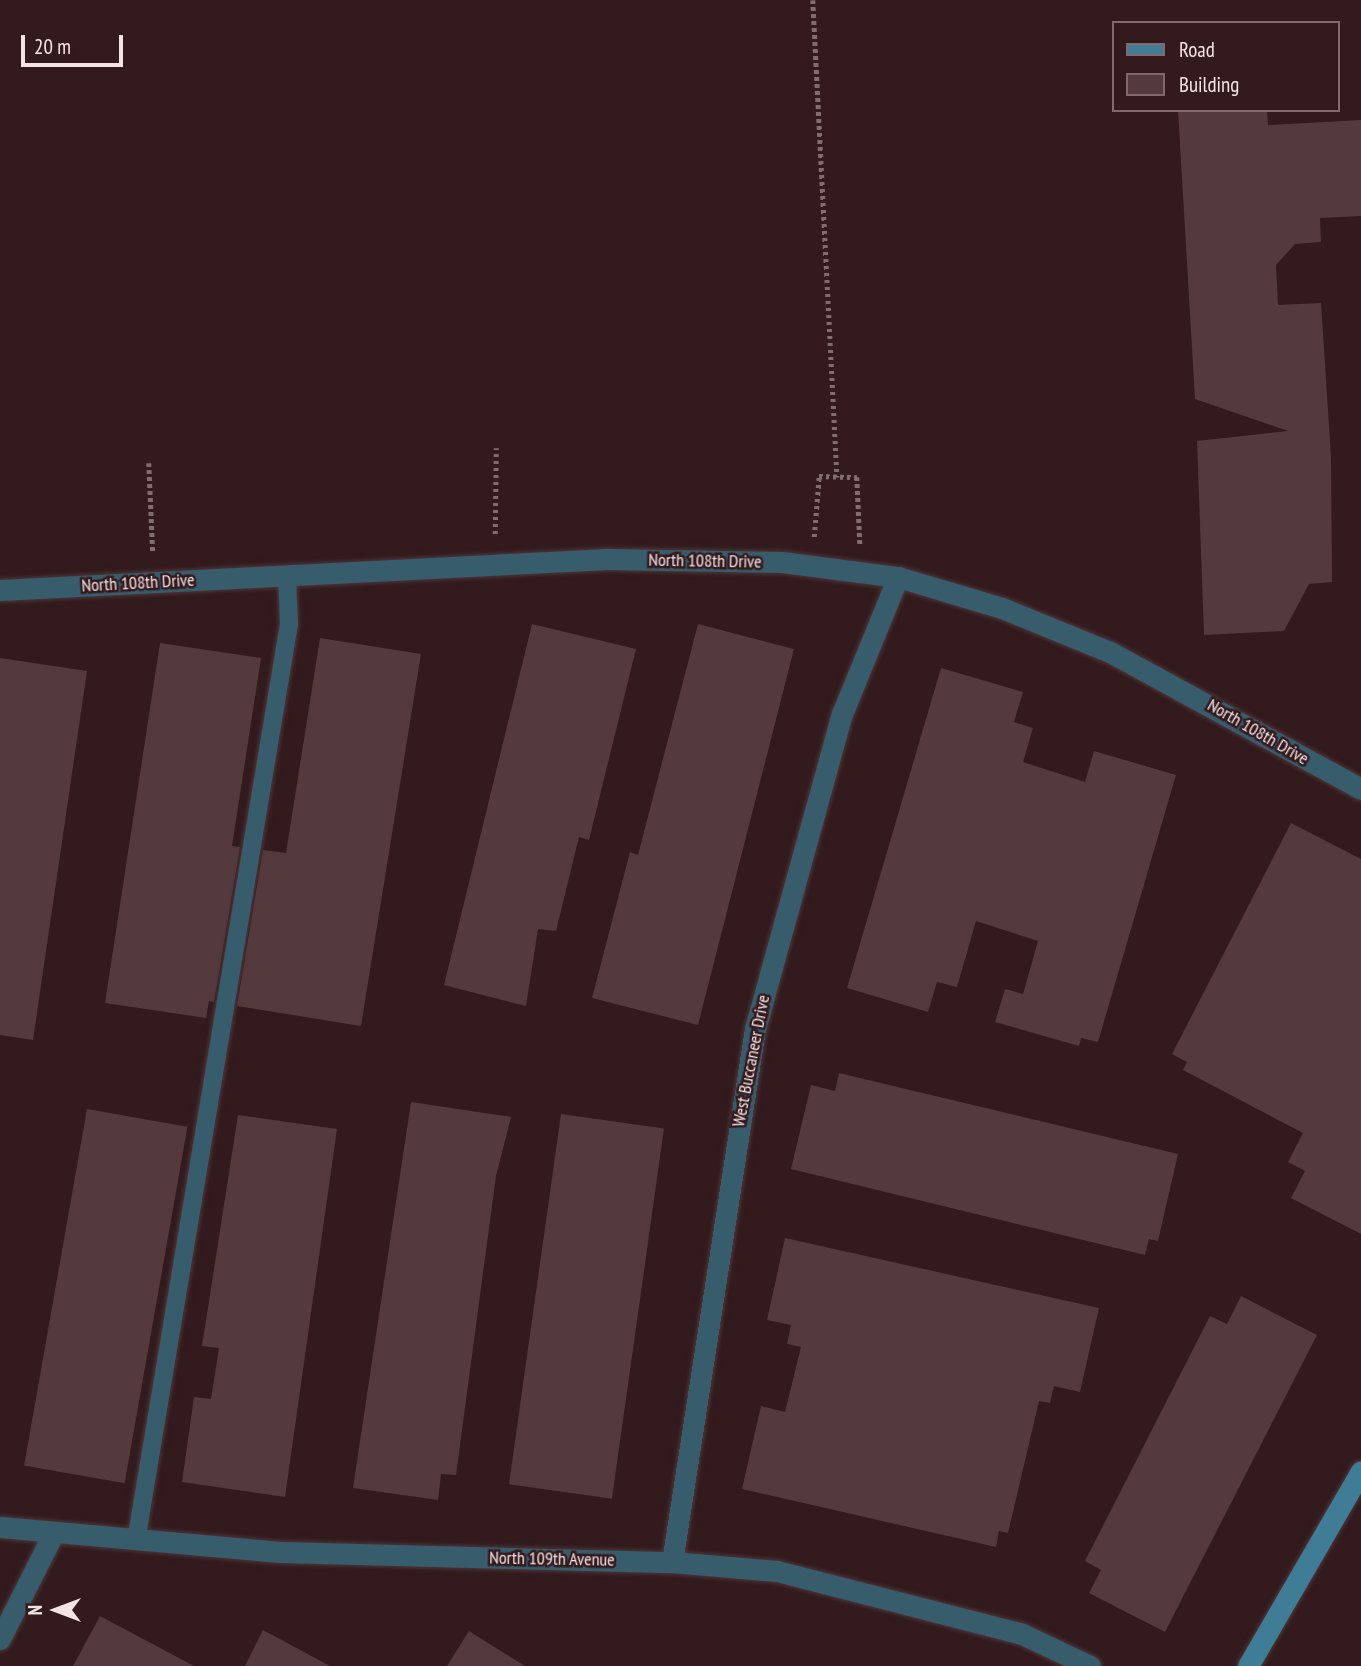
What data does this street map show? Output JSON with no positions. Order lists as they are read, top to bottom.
{
  "streets": {
    "street": ["North 108th Drive", "West Buccaneer Drive", "North 109th Avenue"]
  },
  "crossings": [
    ["North 108th Drive", "West Buccaneer Drive"],
    ["West Buccaneer Drive", "North 109th Avenue"]
  ],
  "legend": ["Road", "Building"],
  "scale_bar": "20 m",
  "north": "left"
}
